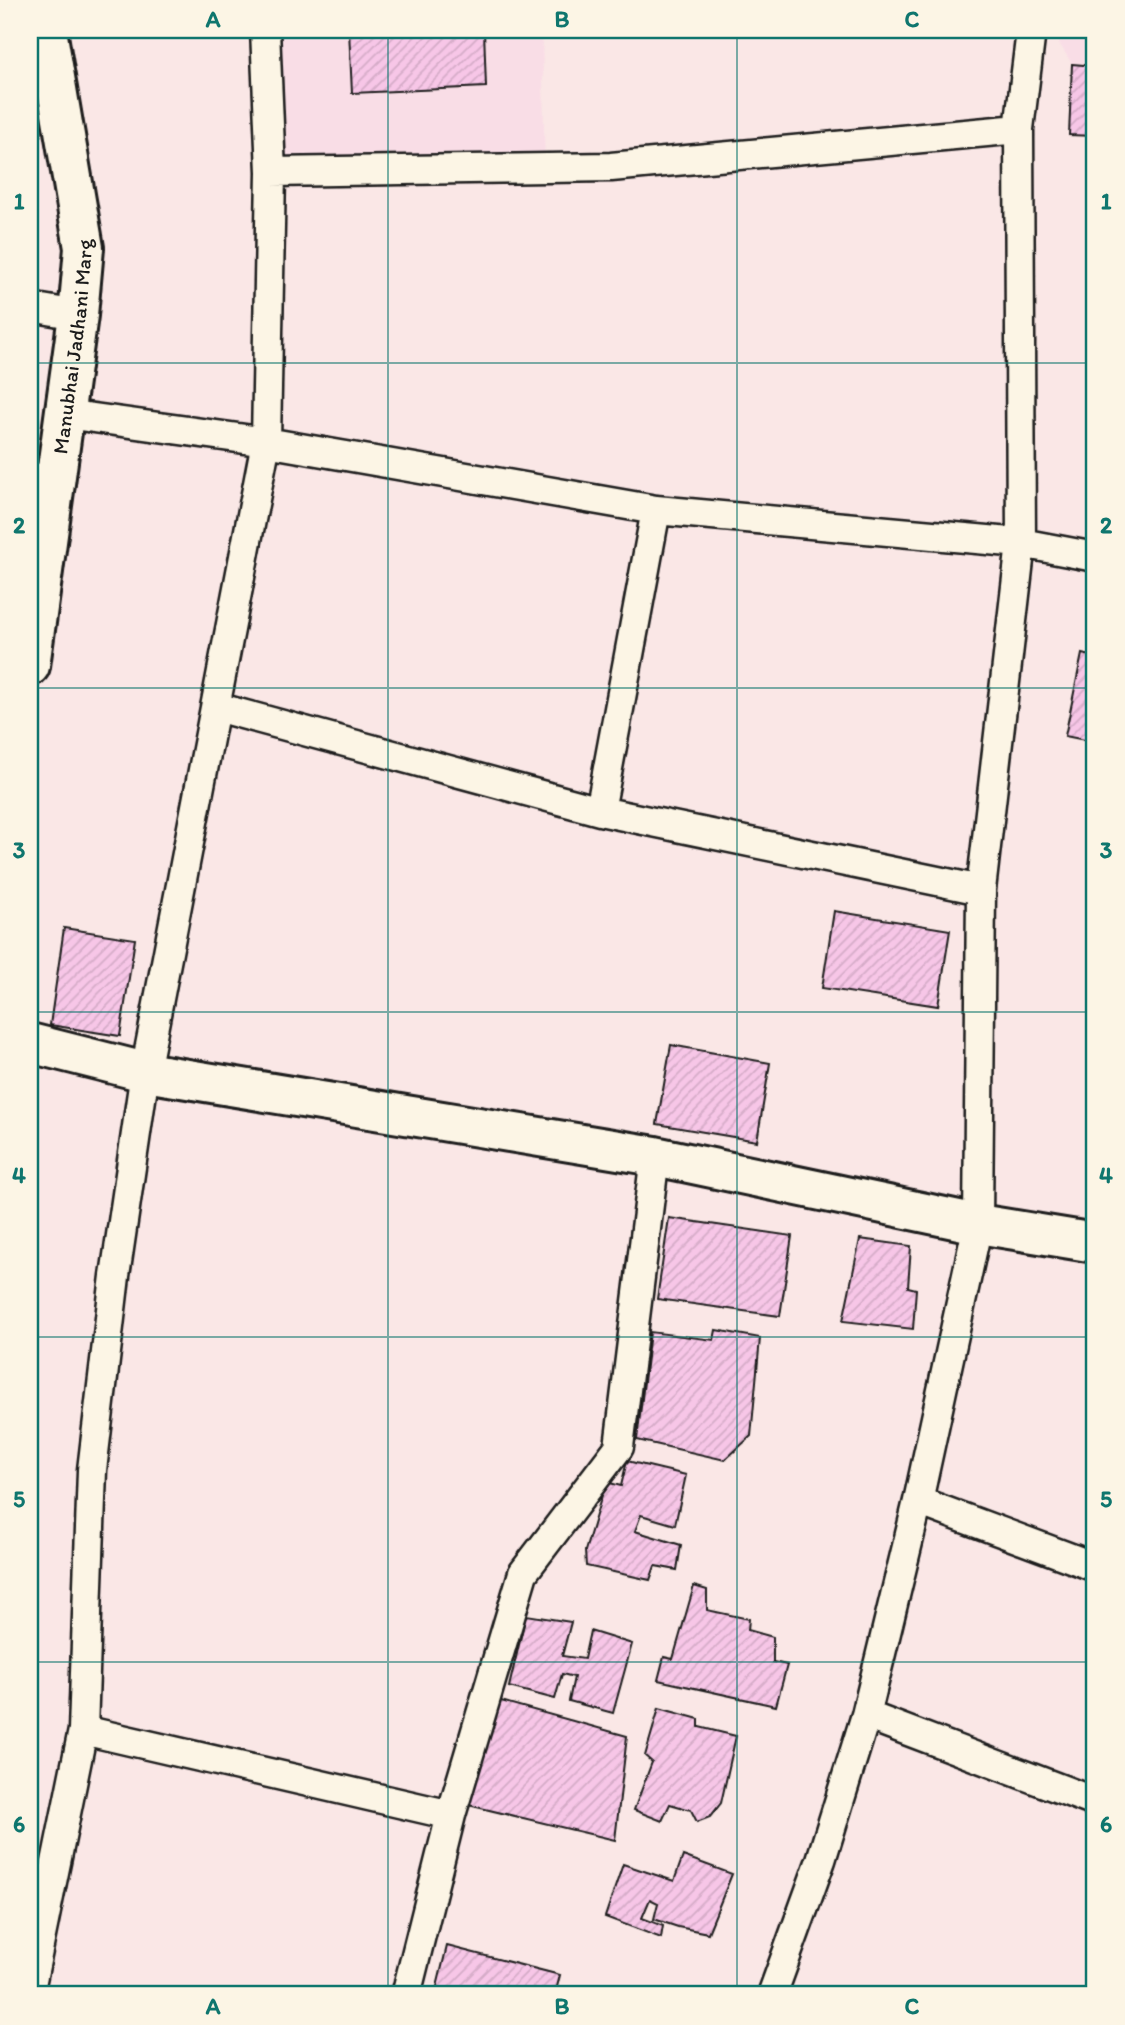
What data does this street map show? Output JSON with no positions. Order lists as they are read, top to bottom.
{
  "streets": {
    "street": ["Manubhai Jadhani Marg"]
  },
  "grid": {
    "columns": ["A", "B", "C"],
    "rows": [
      "1",
      "2",
      "3",
      "4",
      "5",
      "6"
    ]
  }
}
